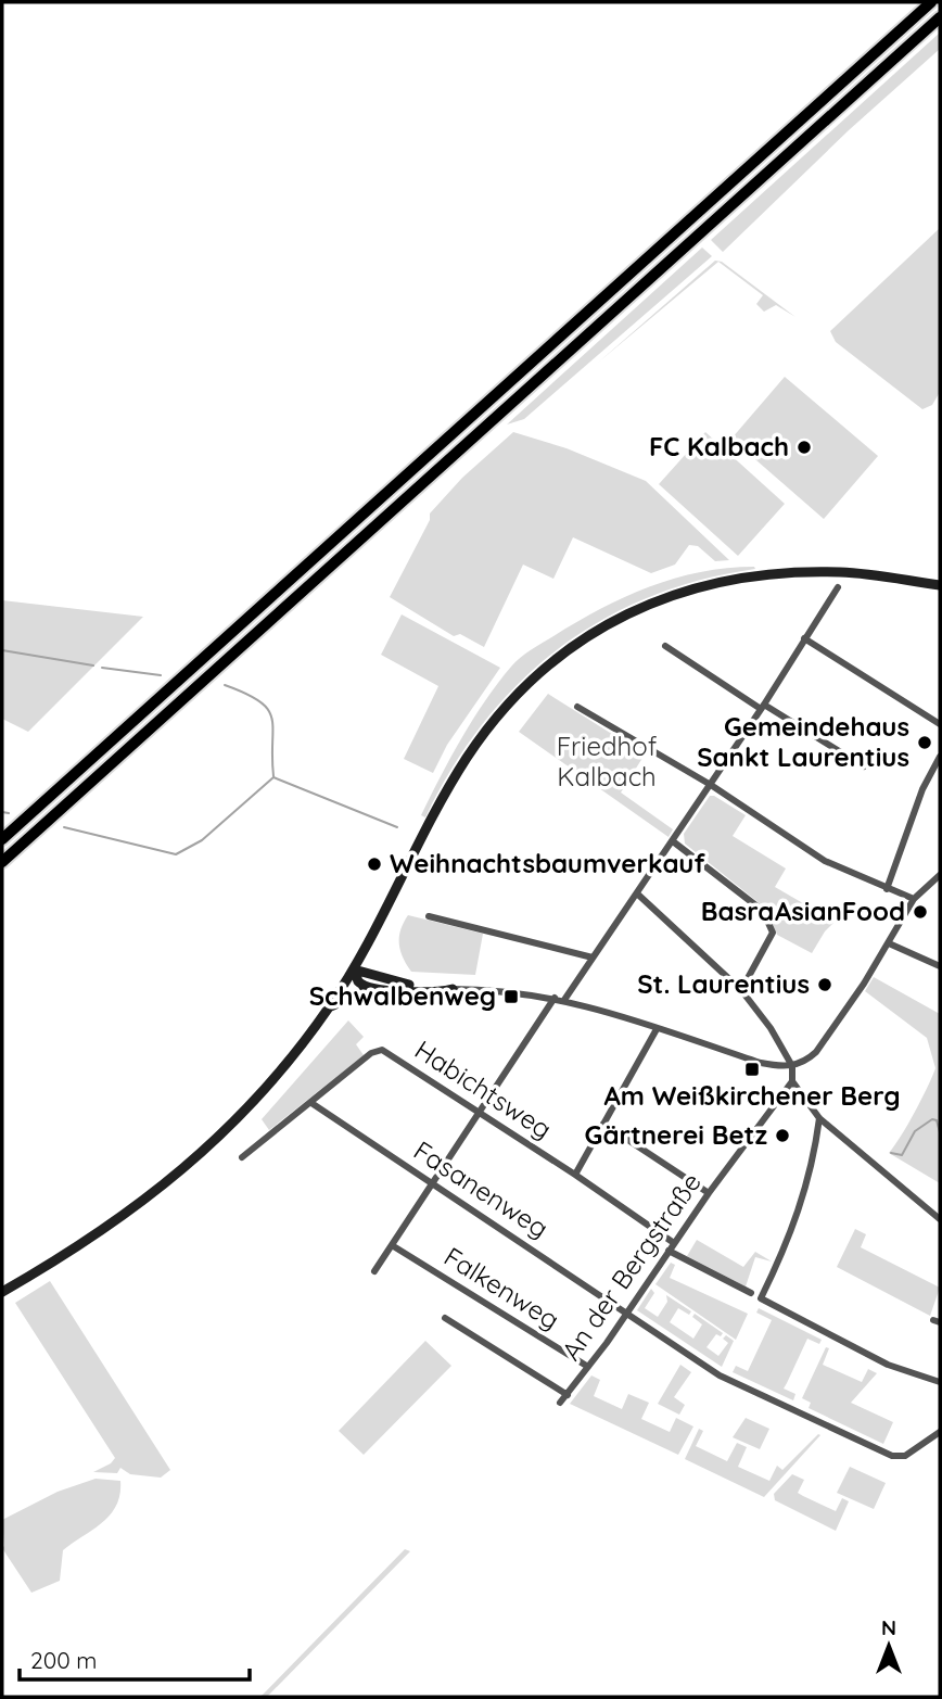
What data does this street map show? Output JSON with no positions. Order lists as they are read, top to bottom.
{
  "streets": {
    "street": [
      "Habichtsweg",
      "Fasanenweg",
      "An der Bergstraße",
      "Falkenweg"
    ]
  },
  "crossings": [
    ["Habichtsweg", "Fasanenweg"],
    ["Habichtsweg", "An der Bergstraße"],
    ["Fasanenweg", "An der Bergstraße"],
    ["An der Bergstraße", "Falkenweg"]
  ],
  "parks": ["Friedhof Kalbach"],
  "places": {
    "other": [
      "FC Kalbach",
      "Gemeindehaus Sankt Laurentius",
      "Weihnachtsbaumverkauf",
      "BasraAsianFood",
      "St. Laurentius",
      "Gärtnerei Betz"
    ],
    "transit": ["Schwalbenweg", "Am Weißkirchener Berg"]
  },
  "scale_bar": "200 m",
  "north": "top"
}
